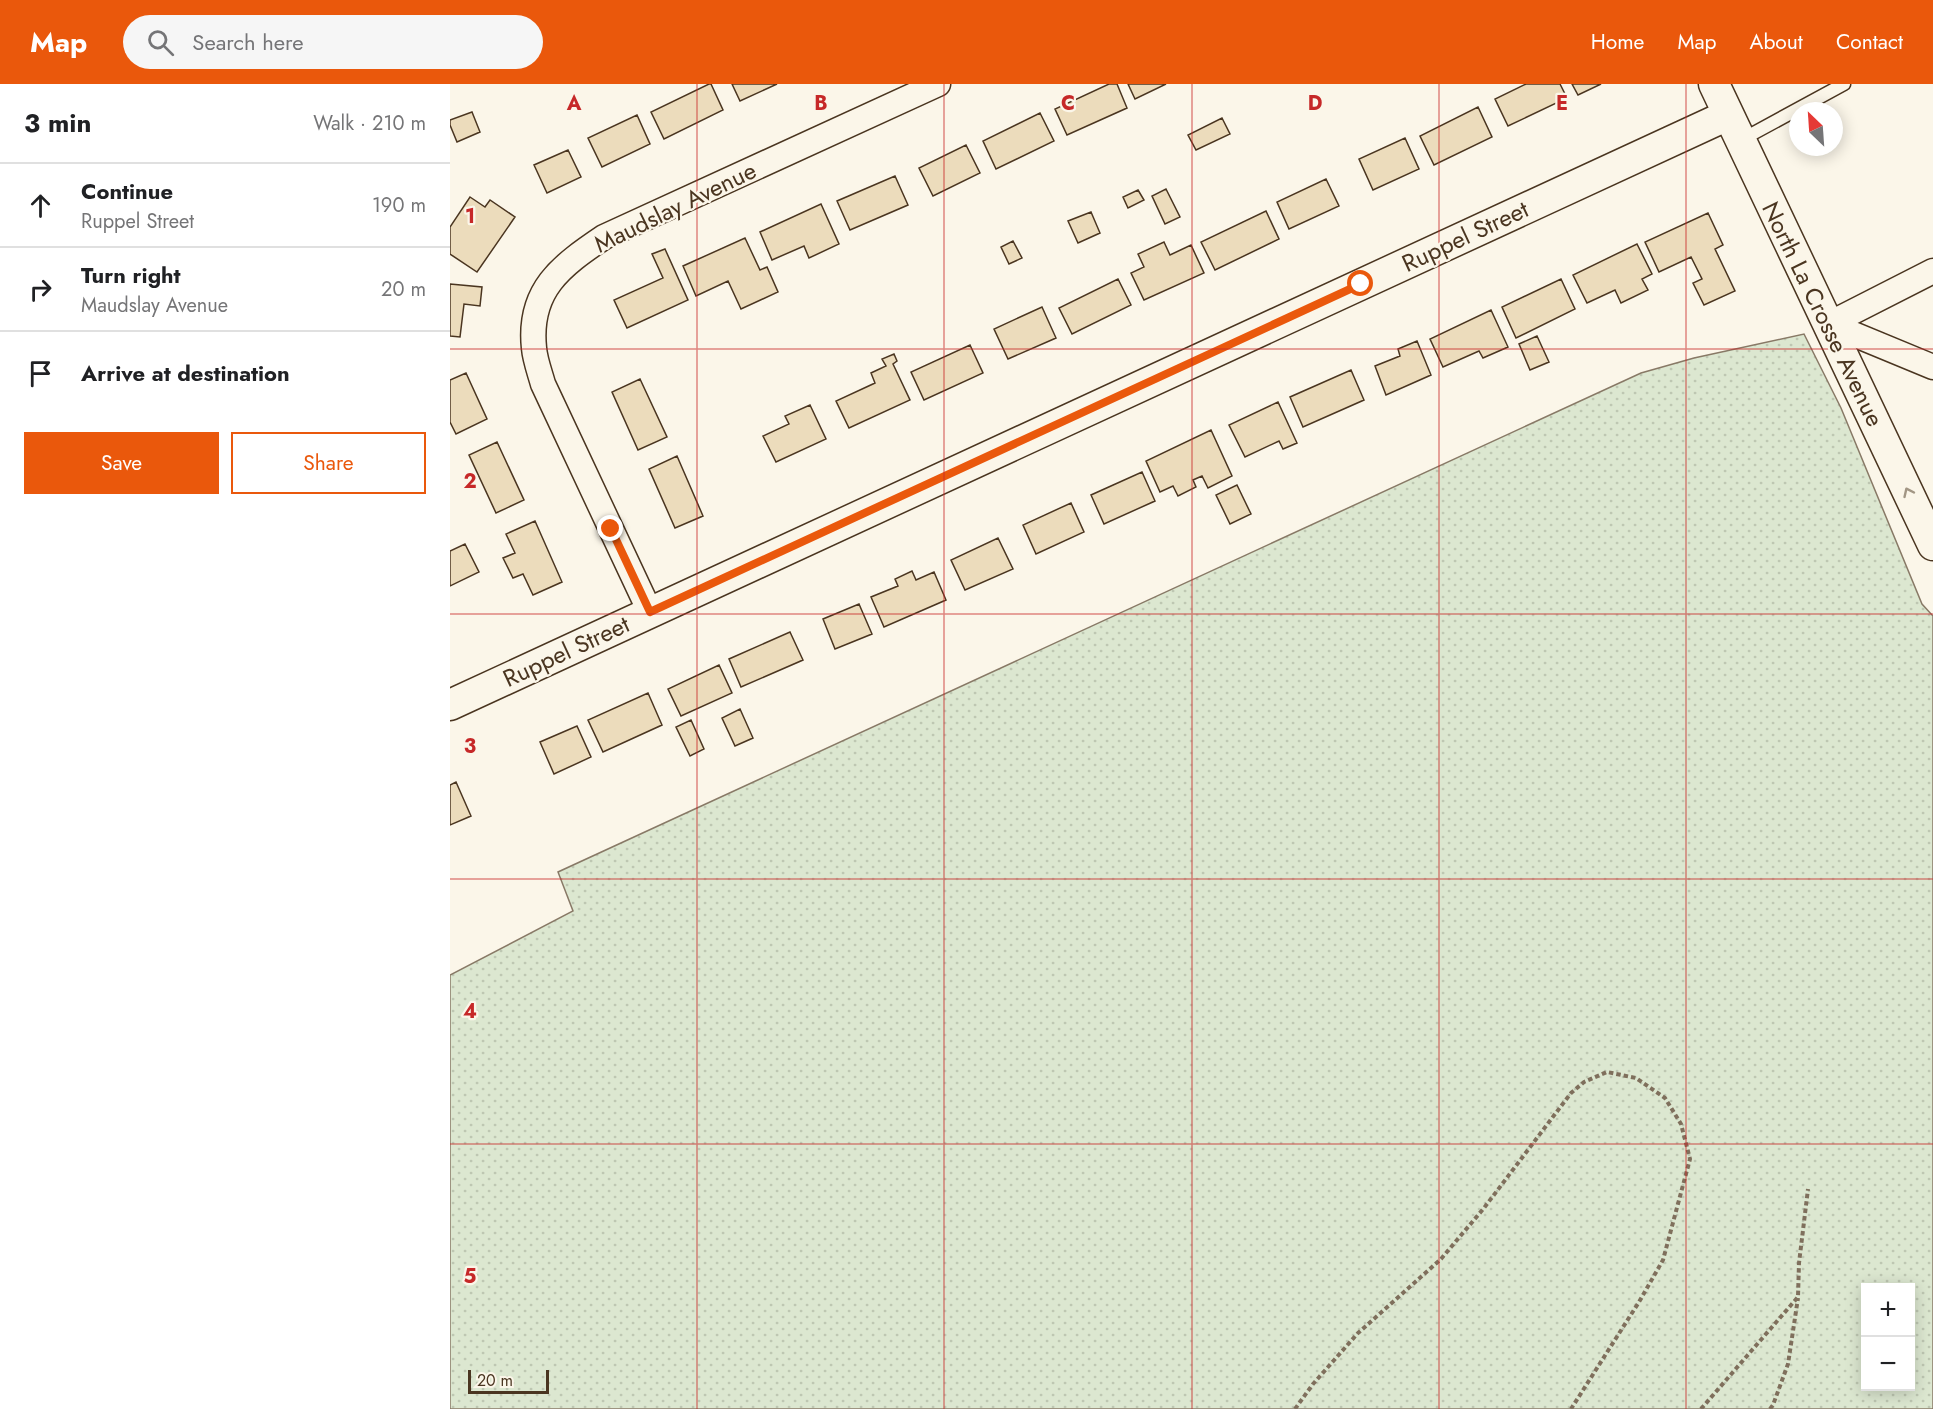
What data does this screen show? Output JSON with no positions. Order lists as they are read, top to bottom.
{
  "streets": {
    "street": ["Maudslay Avenue", "Ruppel Street", "North La Crosse Avenue"]
  },
  "crossings": [
    ["Maudslay Avenue", "Ruppel Street"],
    ["Ruppel Street", "North La Crosse Avenue"]
  ],
  "one_way": ["North La Crosse Avenue"],
  "scale_bar": "20 m",
  "north": "top left",
  "page": {
    "header": "Map",
    "search": "Search here",
    "nav": [
      "Home",
      "Map",
      "About",
      "Contact"
    ],
    "heading": ["3 min", "Walk · 210 m"],
    "list": [
      ["Continue", "Ruppel Street", "190 m"],
      ["Turn right", "Maudslay Avenue", "20 m"],
      "Arrive at destination"
    ],
    "buttons": ["Save", "Share"],
    "map_buttons": ["+", "−"],
    "scale": "20 m"
  },
  "grid": {
    "columns": [
      "A",
      "B",
      "C",
      "D",
      "E"
    ],
    "rows": [
      "1",
      "2",
      "3",
      "4",
      "5"
    ]
  }
}
